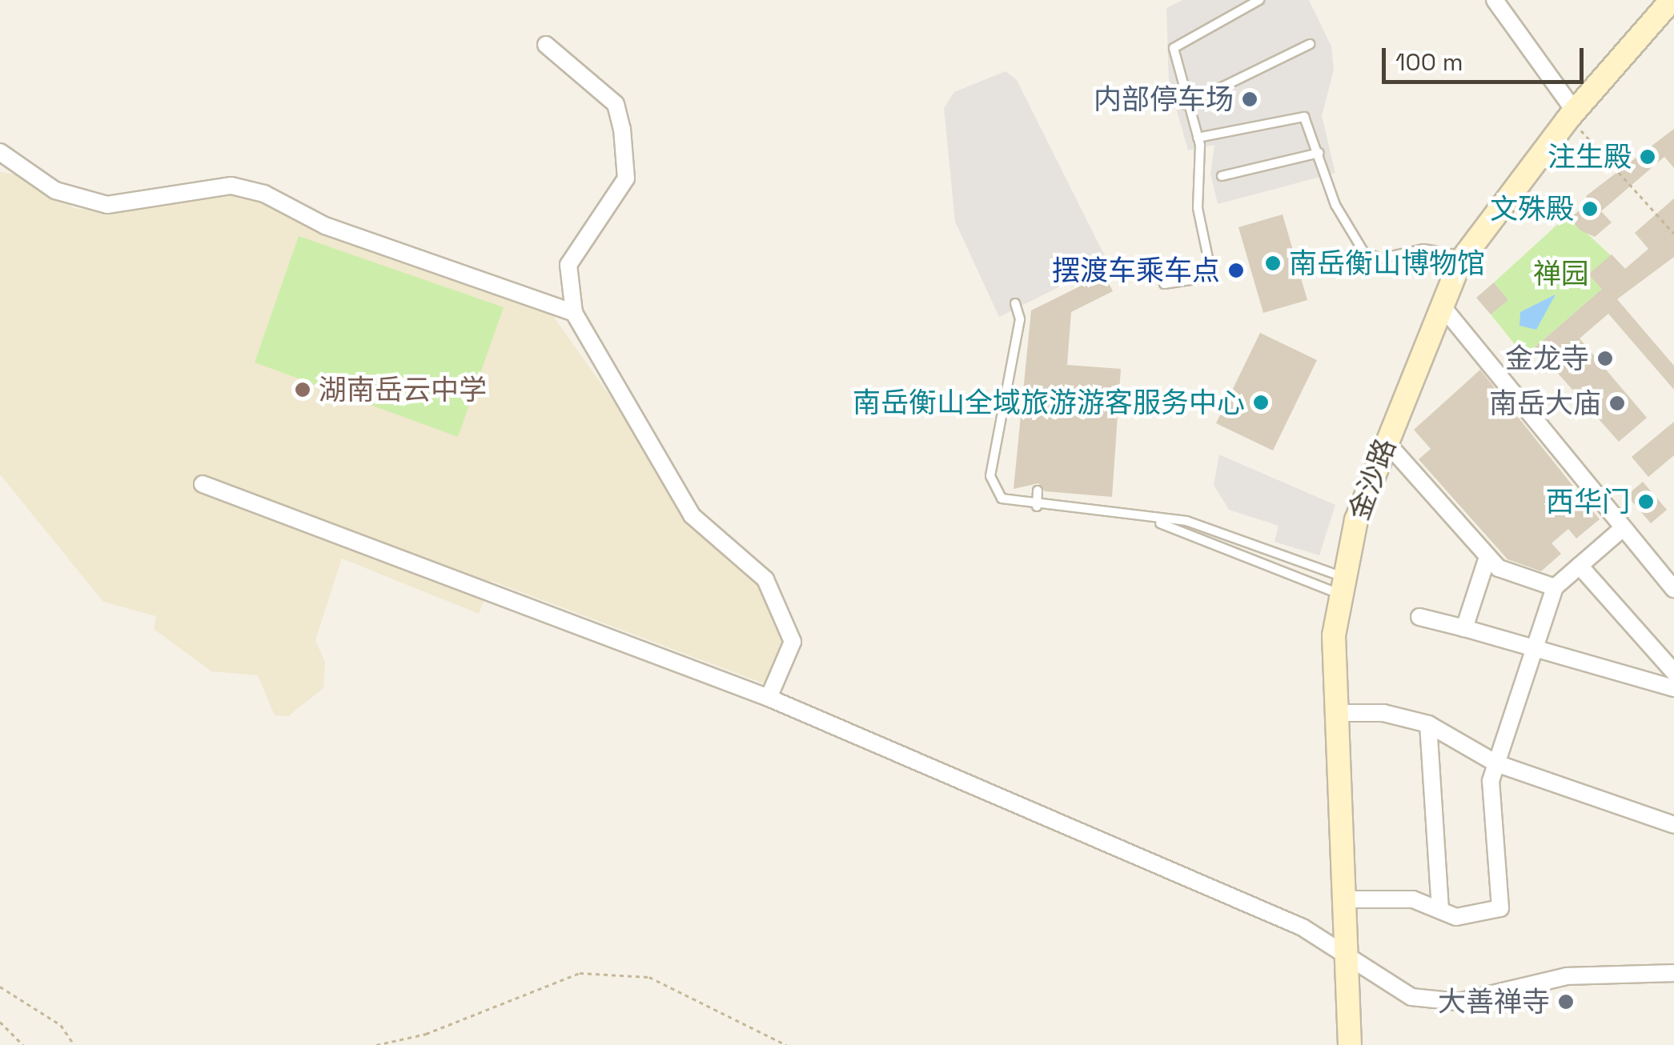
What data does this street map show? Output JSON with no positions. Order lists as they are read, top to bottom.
{
  "streets": {
    "main road": ["金沙路"]
  },
  "parks": ["禅园"],
  "places": [
    "内部停车场",
    "注生殿",
    "文殊殿",
    "南岳衡山博物馆",
    "摆渡车乘车点",
    "金龙寺",
    "湖南岳云中学",
    "南岳衡山全域旅游游客服务中心",
    "南岳大庙",
    "西华门",
    "大善禅寺"
  ],
  "scale_bar": "100 m"
}
